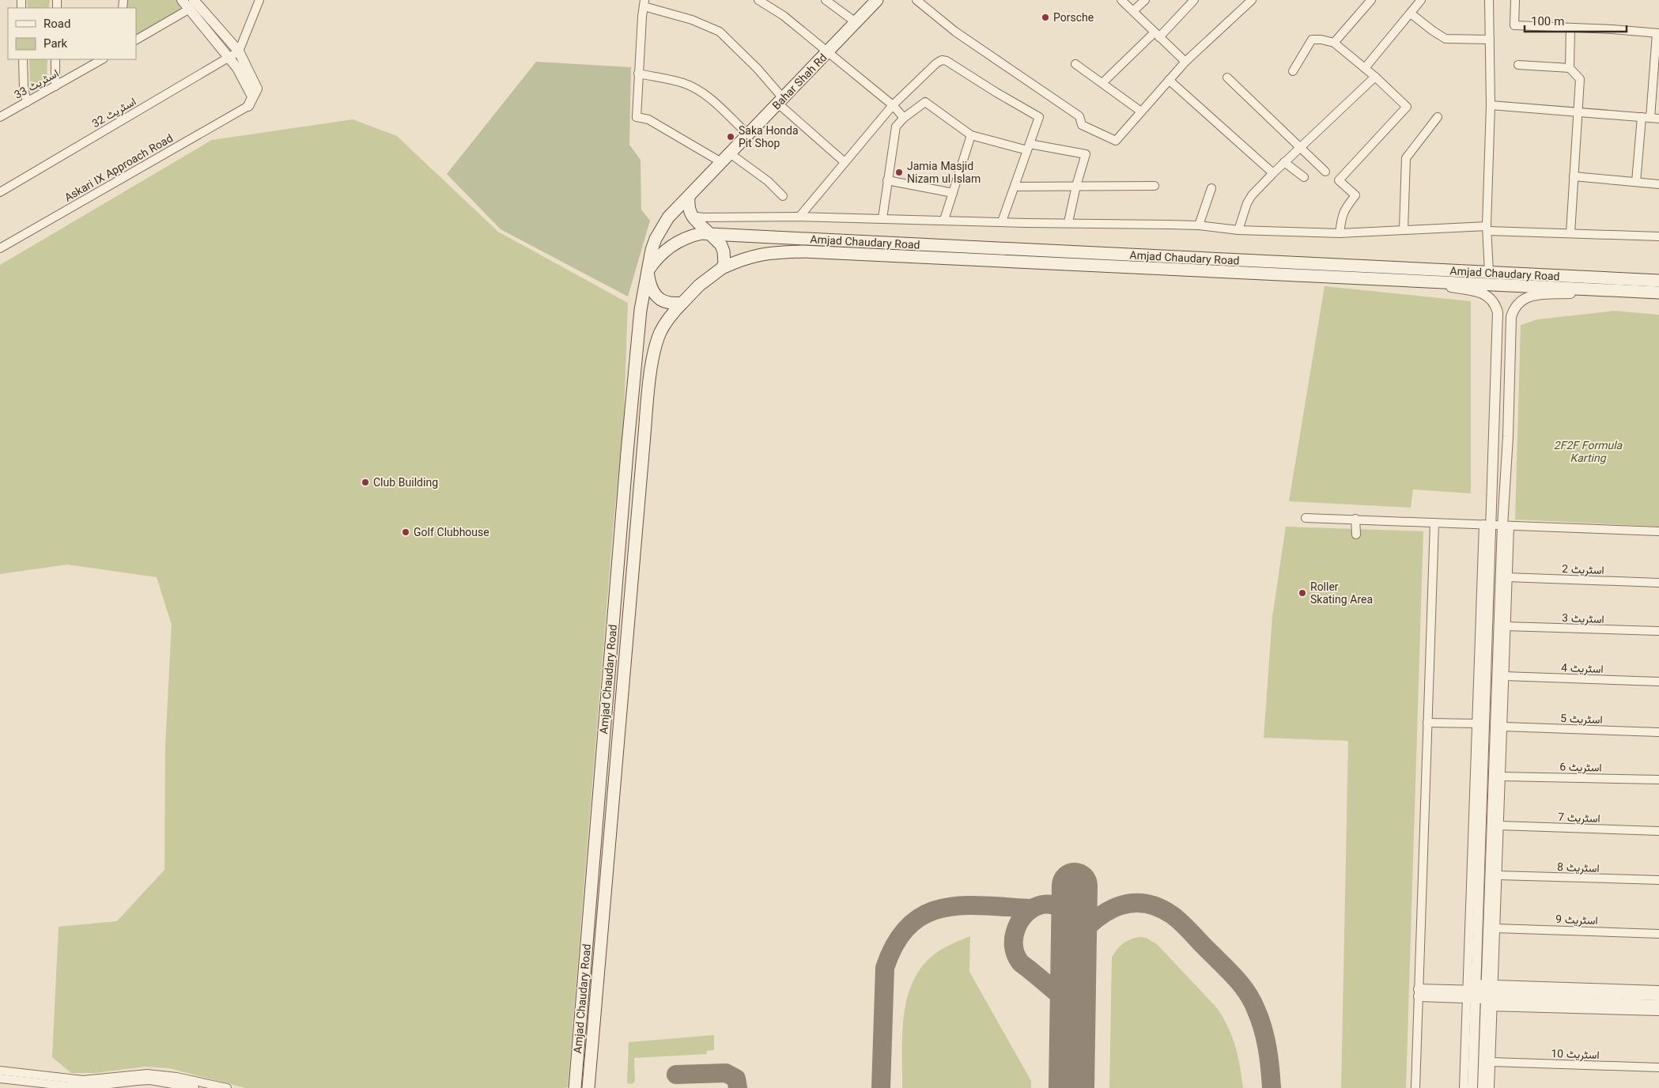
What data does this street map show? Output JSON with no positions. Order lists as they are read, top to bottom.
{
  "streets": {
    "main road": ["Bahar Shah Rd", "Amjad Chaudary Road"],
    "street": [
      "اسٹریٹ 33",
      "اسٹریٹ 32",
      "Askari IX Approach Road",
      "اسٹریٹ 2",
      "اسٹریٹ 3",
      "اسٹریٹ 4",
      "اسٹریٹ 5",
      "اسٹریٹ 6",
      "اسٹریٹ 7",
      "اسٹریٹ 8",
      "اسٹریٹ 9",
      "اسٹریٹ 10"
    ]
  },
  "crossings": [
    ["Bahar Shah Rd", "Amjad Chaudary Road"]
  ],
  "parks": ["2F2F Formula Karting"],
  "places": [
    "Porsche",
    "Saka Honda Pit Shop",
    "Jamia Masjid Nizam ul Islam",
    "Club Building",
    "Golf Clubhouse",
    "Roller Skating Area"
  ],
  "legend": ["Road", "Park"],
  "scale_bar": "100 m"
}
